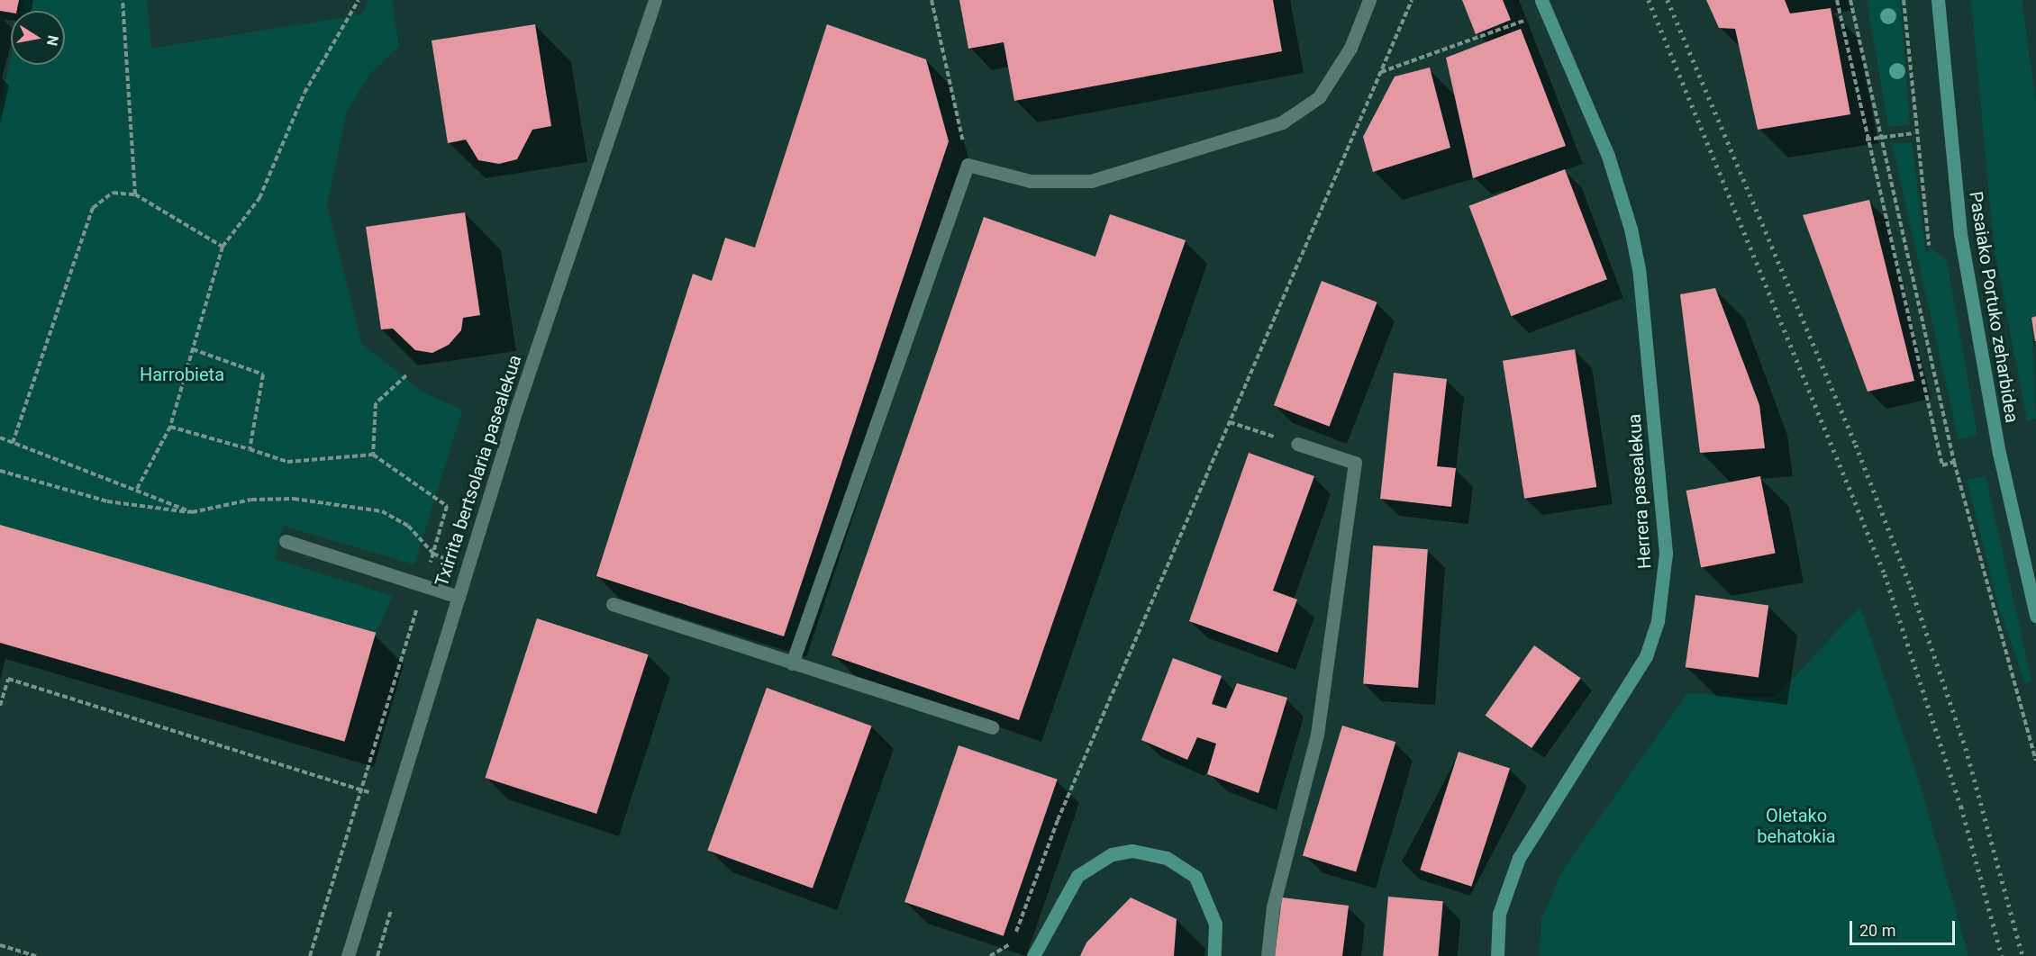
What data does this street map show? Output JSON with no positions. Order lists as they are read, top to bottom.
{
  "streets": {
    "street": ["Pasaiako Portuko zeharbidea", "Txirrita bertsolaria pasealekua", "Herrera pasealekua"]
  },
  "parks": ["Harrobieta", "Oletako behatokia"],
  "scale_bar": "20 m",
  "north": "right"
}
